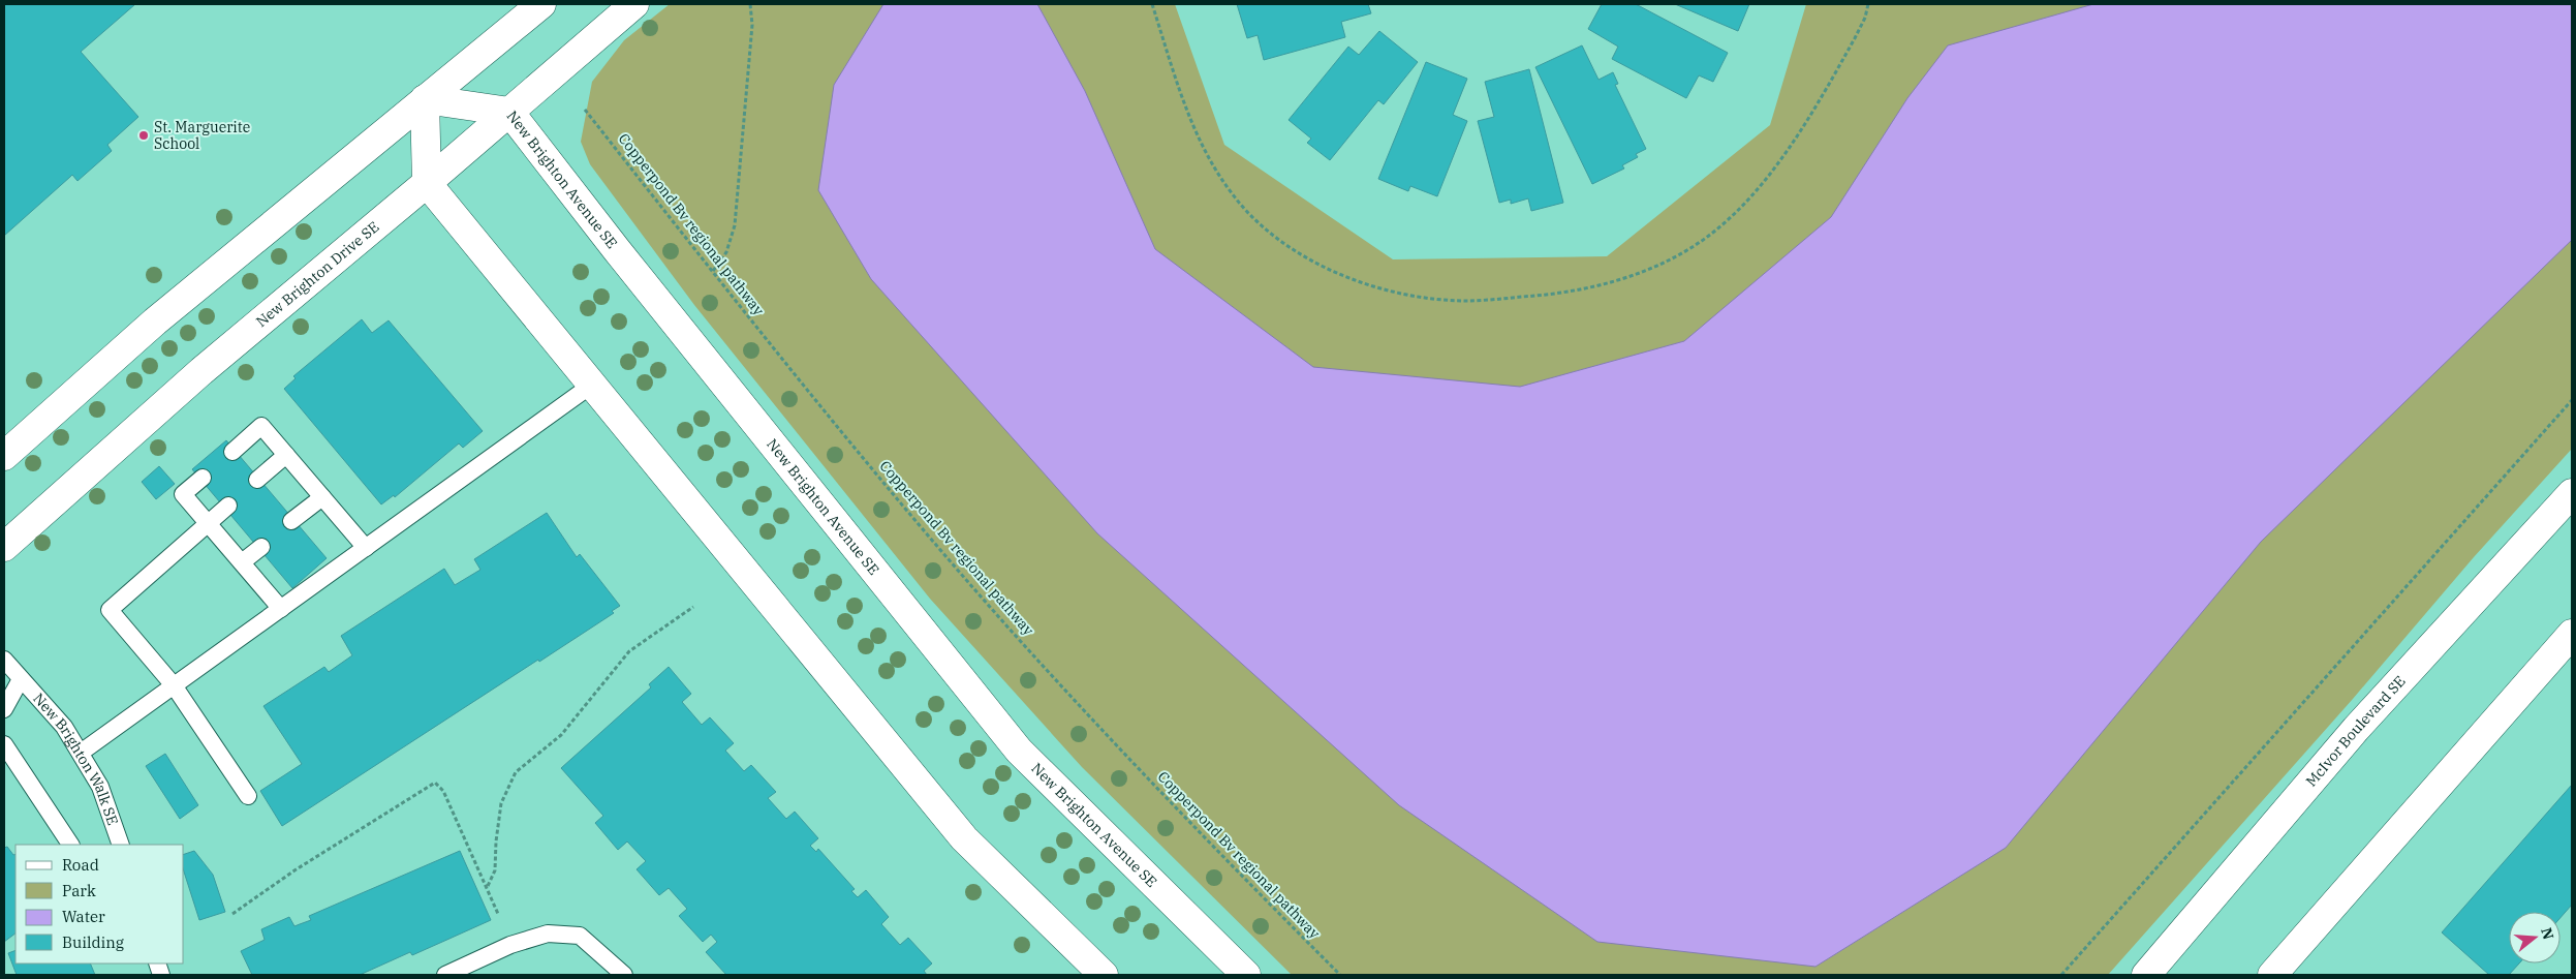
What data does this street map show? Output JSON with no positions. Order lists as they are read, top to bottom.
{
  "streets": {
    "street": ["New Brighton Avenue SE", "New Brighton Drive SE", "McIvor Boulevard SE"],
    "lane": ["New Brighton Walk SE"],
    "path": ["Copperpond Bv regional pathway"]
  },
  "crossings": [
    ["New Brighton Avenue SE", "New Brighton Drive SE"]
  ],
  "places": ["St. Marguerite School"],
  "legend": [
    "Road",
    "Park",
    "Water",
    "Building"
  ],
  "north": "right"
}
